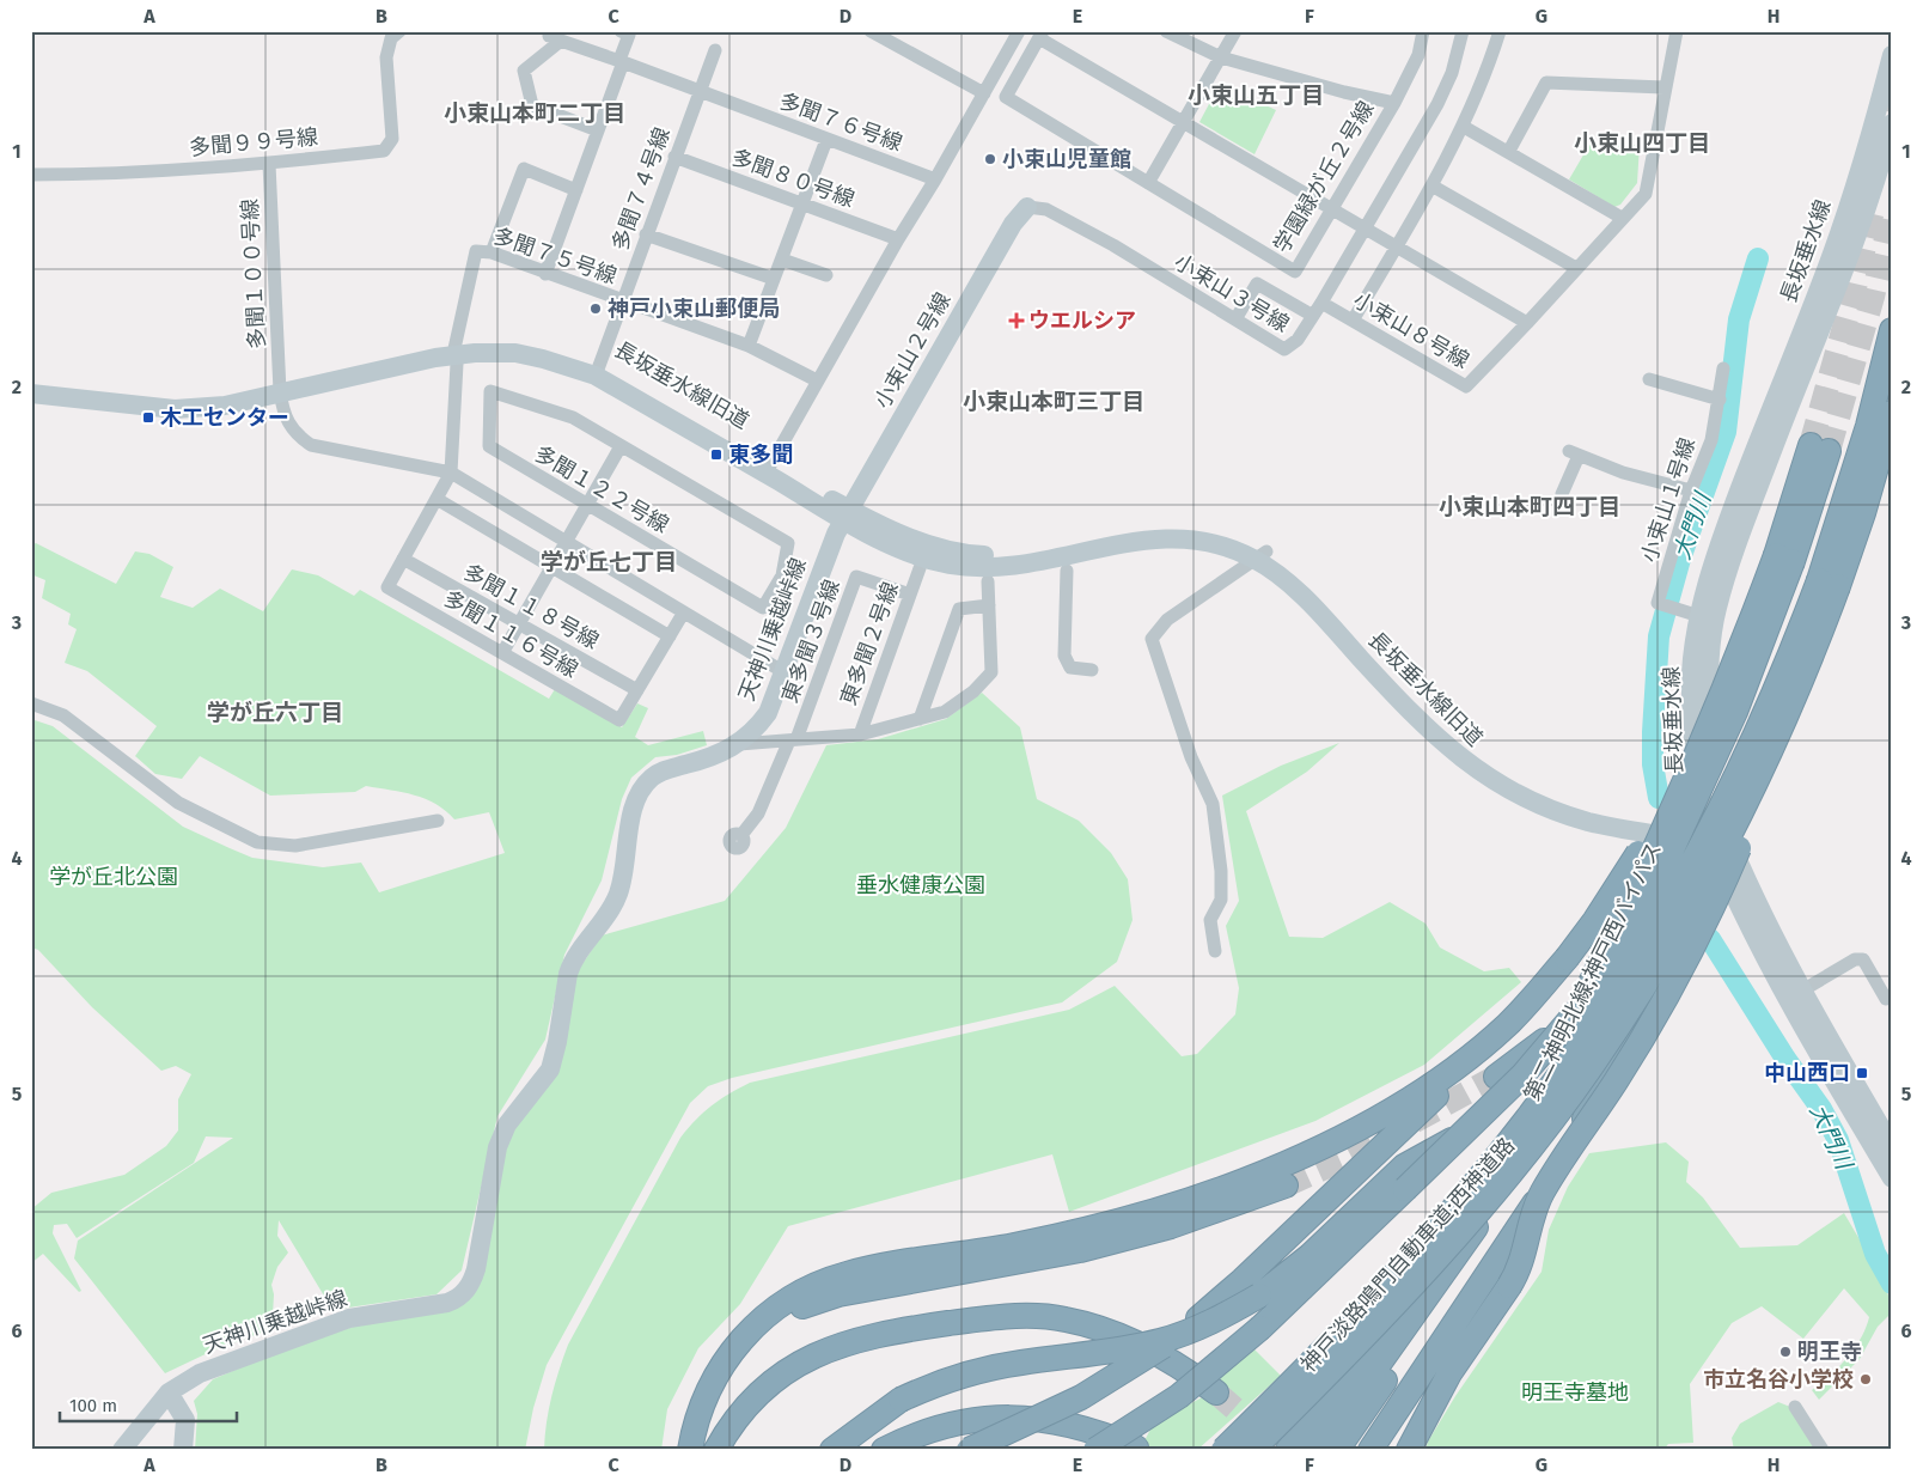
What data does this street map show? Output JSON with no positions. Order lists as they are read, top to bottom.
{
  "streets": {
    "highway": ["第二神明北線;神戸西バイパス", "神戸淡路鳴門自動車道;西神道路"],
    "street": [
      "多聞７６号線",
      "多聞９９号線",
      "学園緑が丘２号線",
      "多聞８０号線",
      "多聞７４号線",
      "長坂垂水線",
      "多聞７５号線",
      "多聞１００号線",
      "小束山３号線",
      "小束山８号線",
      "小束山２号線",
      "長坂垂水線旧道",
      "多聞１２２号線",
      "小束山１号線",
      "多聞１１８号線",
      "天神川乗越峠線",
      "多聞１１６号線",
      "東多聞３号線",
      "東多聞２号線"
    ]
  },
  "crossings": [
    ["多聞７６号線", "多聞７４号線"],
    ["多聞９９号線", "多聞１００号線"],
    ["多聞８０号線", "多聞７４号線"],
    ["多聞７４号線", "多聞７５号線"],
    ["多聞７４号線", "長坂垂水線旧道"],
    ["長坂垂水線", "長坂垂水線旧道"],
    ["長坂垂水線", "小束山１号線"],
    ["多聞７５号線", "長坂垂水線旧道"],
    ["多聞１００号線", "長坂垂水線旧道"],
    ["多聞１００号線", "多聞１１６号線"],
    ["小束山３号線", "小束山８号線"],
    ["小束山３号線", "小束山２号線"],
    ["小束山２号線", "長坂垂水線旧道"],
    ["小束山２号線", "天神川乗越峠線"],
    ["長坂垂水線旧道", "天神川乗越峠線"],
    ["多聞１１８号線", "多聞１１６号線"],
    ["東多聞３号線", "東多聞２号線"]
  ],
  "districts": [
    "小束山五丁目",
    "小束山本町二丁目",
    "小束山四丁目",
    "小束山本町三丁目",
    "小束山本町四丁目",
    "学が丘七丁目",
    "学が丘六丁目"
  ],
  "water": ["大門川"],
  "parks": ["学が丘北公園", "垂水健康公園", "明王寺墓地"],
  "places": {
    "other": [
      "小束山児童館",
      "神戸小束山郵便局",
      "明王寺",
      "市立名谷小学校"
    ],
    "health": ["ウエルシア"],
    "transit": ["木工センター", "東多聞", "中山西口"]
  },
  "scale_bar": "100 m",
  "grid": {
    "columns": [
      "A",
      "B",
      "C",
      "D",
      "E",
      "F",
      "G",
      "H"
    ],
    "rows": [
      "1",
      "2",
      "3",
      "4",
      "5",
      "6"
    ]
  }
}
